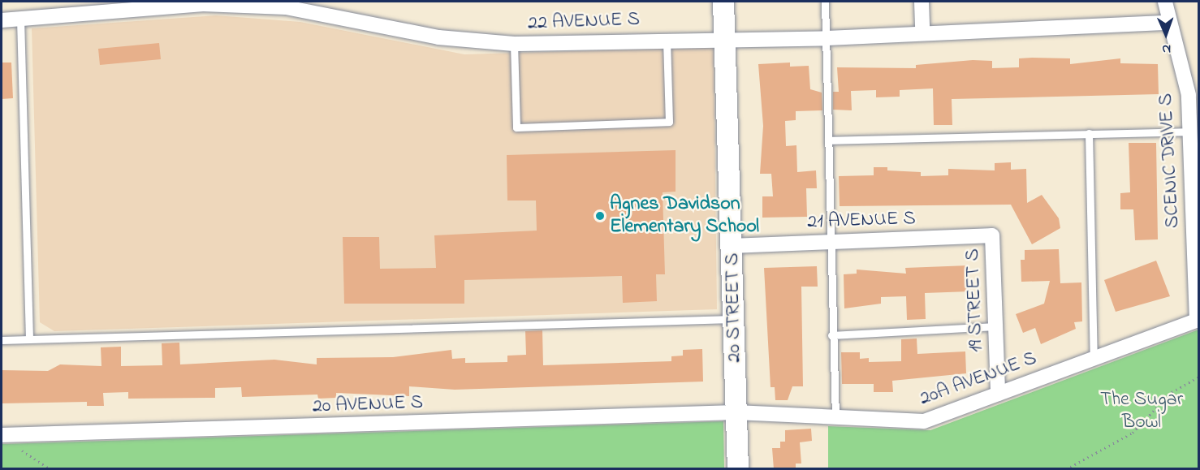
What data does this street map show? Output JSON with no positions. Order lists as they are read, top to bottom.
{
  "streets": {
    "street": [
      "22 AVENUE S",
      "SCENIC DRIVE S",
      "21 AVENUE S",
      "19 STREET S",
      "20 STREET S",
      "20A AVENUE S",
      "20 AVENUE S"
    ]
  },
  "crossings": [
    ["22 AVENUE S", "SCENIC DRIVE S"],
    ["22 AVENUE S", "20 STREET S"],
    ["SCENIC DRIVE S", "20A AVENUE S"],
    ["21 AVENUE S", "19 STREET S"],
    ["21 AVENUE S", "20 STREET S"],
    ["19 STREET S", "20A AVENUE S"],
    ["20 STREET S", "20A AVENUE S"],
    ["20 STREET S", "20 AVENUE S"],
    ["20A AVENUE S", "20 AVENUE S"]
  ],
  "parks": ["The Sugar Bowl"],
  "places": ["Agnes Davidson Elementary School"],
  "north": "bottom"
}
